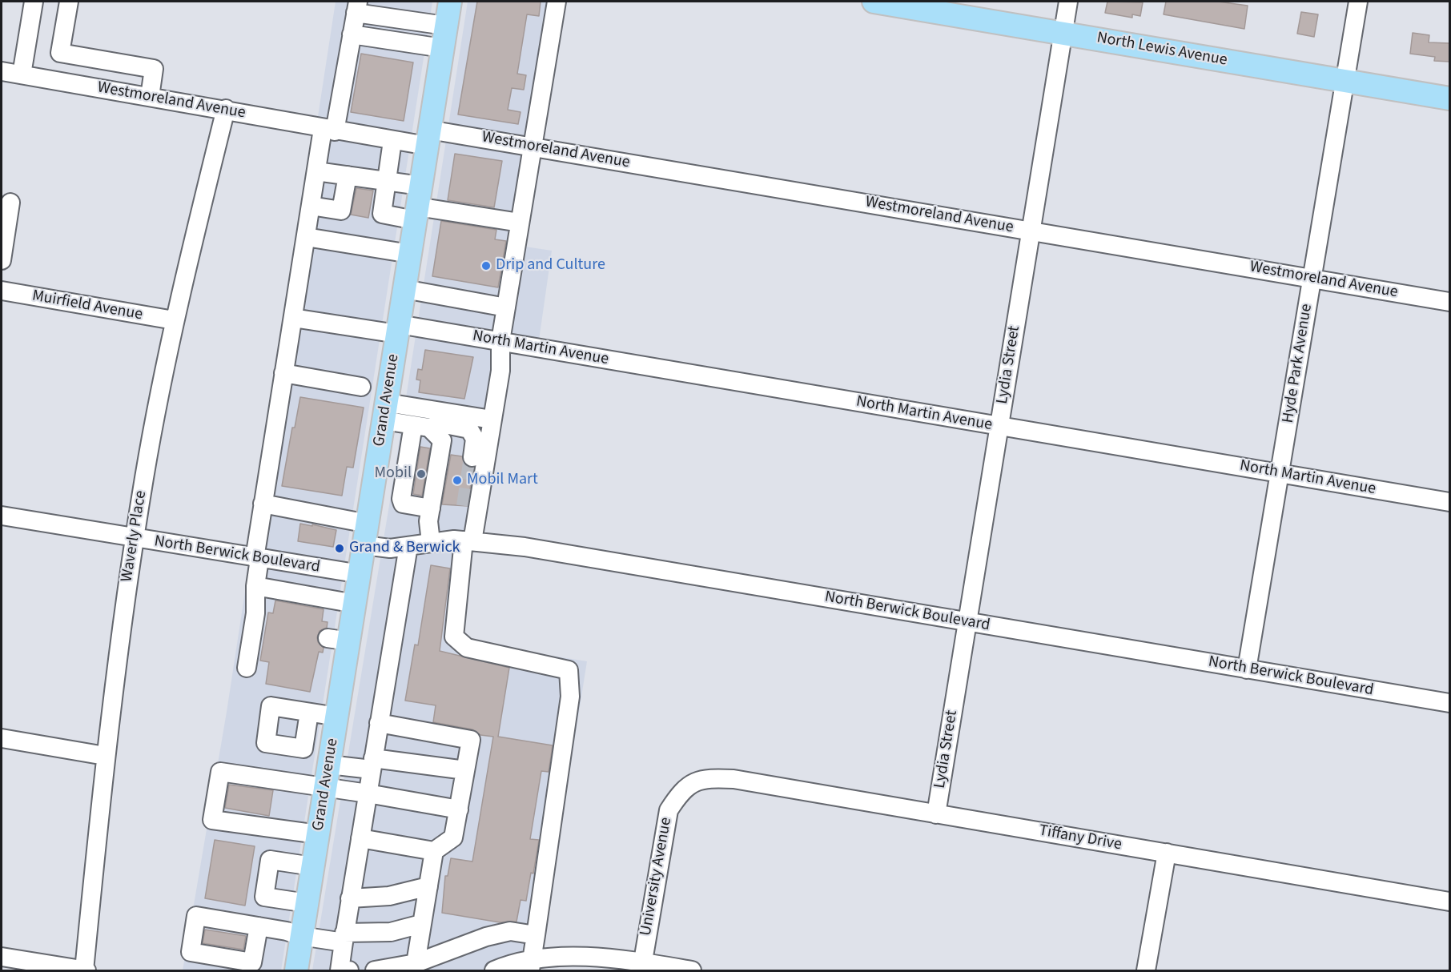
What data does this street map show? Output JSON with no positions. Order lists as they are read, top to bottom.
{
  "streets": {
    "main road": ["North Lewis Avenue", "Grand Avenue"],
    "street": [
      "Westmoreland Avenue",
      "Muirfield Avenue",
      "North Martin Avenue",
      "Hyde Park Avenue",
      "Lydia Street",
      "Waverly Place",
      "North Berwick Boulevard",
      "Tiffany Drive",
      "University Avenue"
    ]
  },
  "crossings": [
    ["North Lewis Avenue", "Hyde Park Avenue"],
    ["North Lewis Avenue", "Lydia Street"],
    ["Westmoreland Avenue", "Hyde Park Avenue"],
    ["Westmoreland Avenue", "Lydia Street"],
    ["Westmoreland Avenue", "Grand Avenue"],
    ["Westmoreland Avenue", "Waverly Place"],
    ["Muirfield Avenue", "Waverly Place"],
    ["North Martin Avenue", "Hyde Park Avenue"],
    ["North Martin Avenue", "Lydia Street"],
    ["North Martin Avenue", "Grand Avenue"],
    ["Hyde Park Avenue", "North Berwick Boulevard"],
    ["Lydia Street", "North Berwick Boulevard"],
    ["Lydia Street", "Tiffany Drive"],
    ["Grand Avenue", "North Berwick Boulevard"],
    ["Waverly Place", "North Berwick Boulevard"],
    ["Tiffany Drive", "University Avenue"]
  ],
  "places": [
    "Drip and Culture",
    "Mobil",
    "Mobil Mart",
    "Grand & Berwick"
  ]
}
